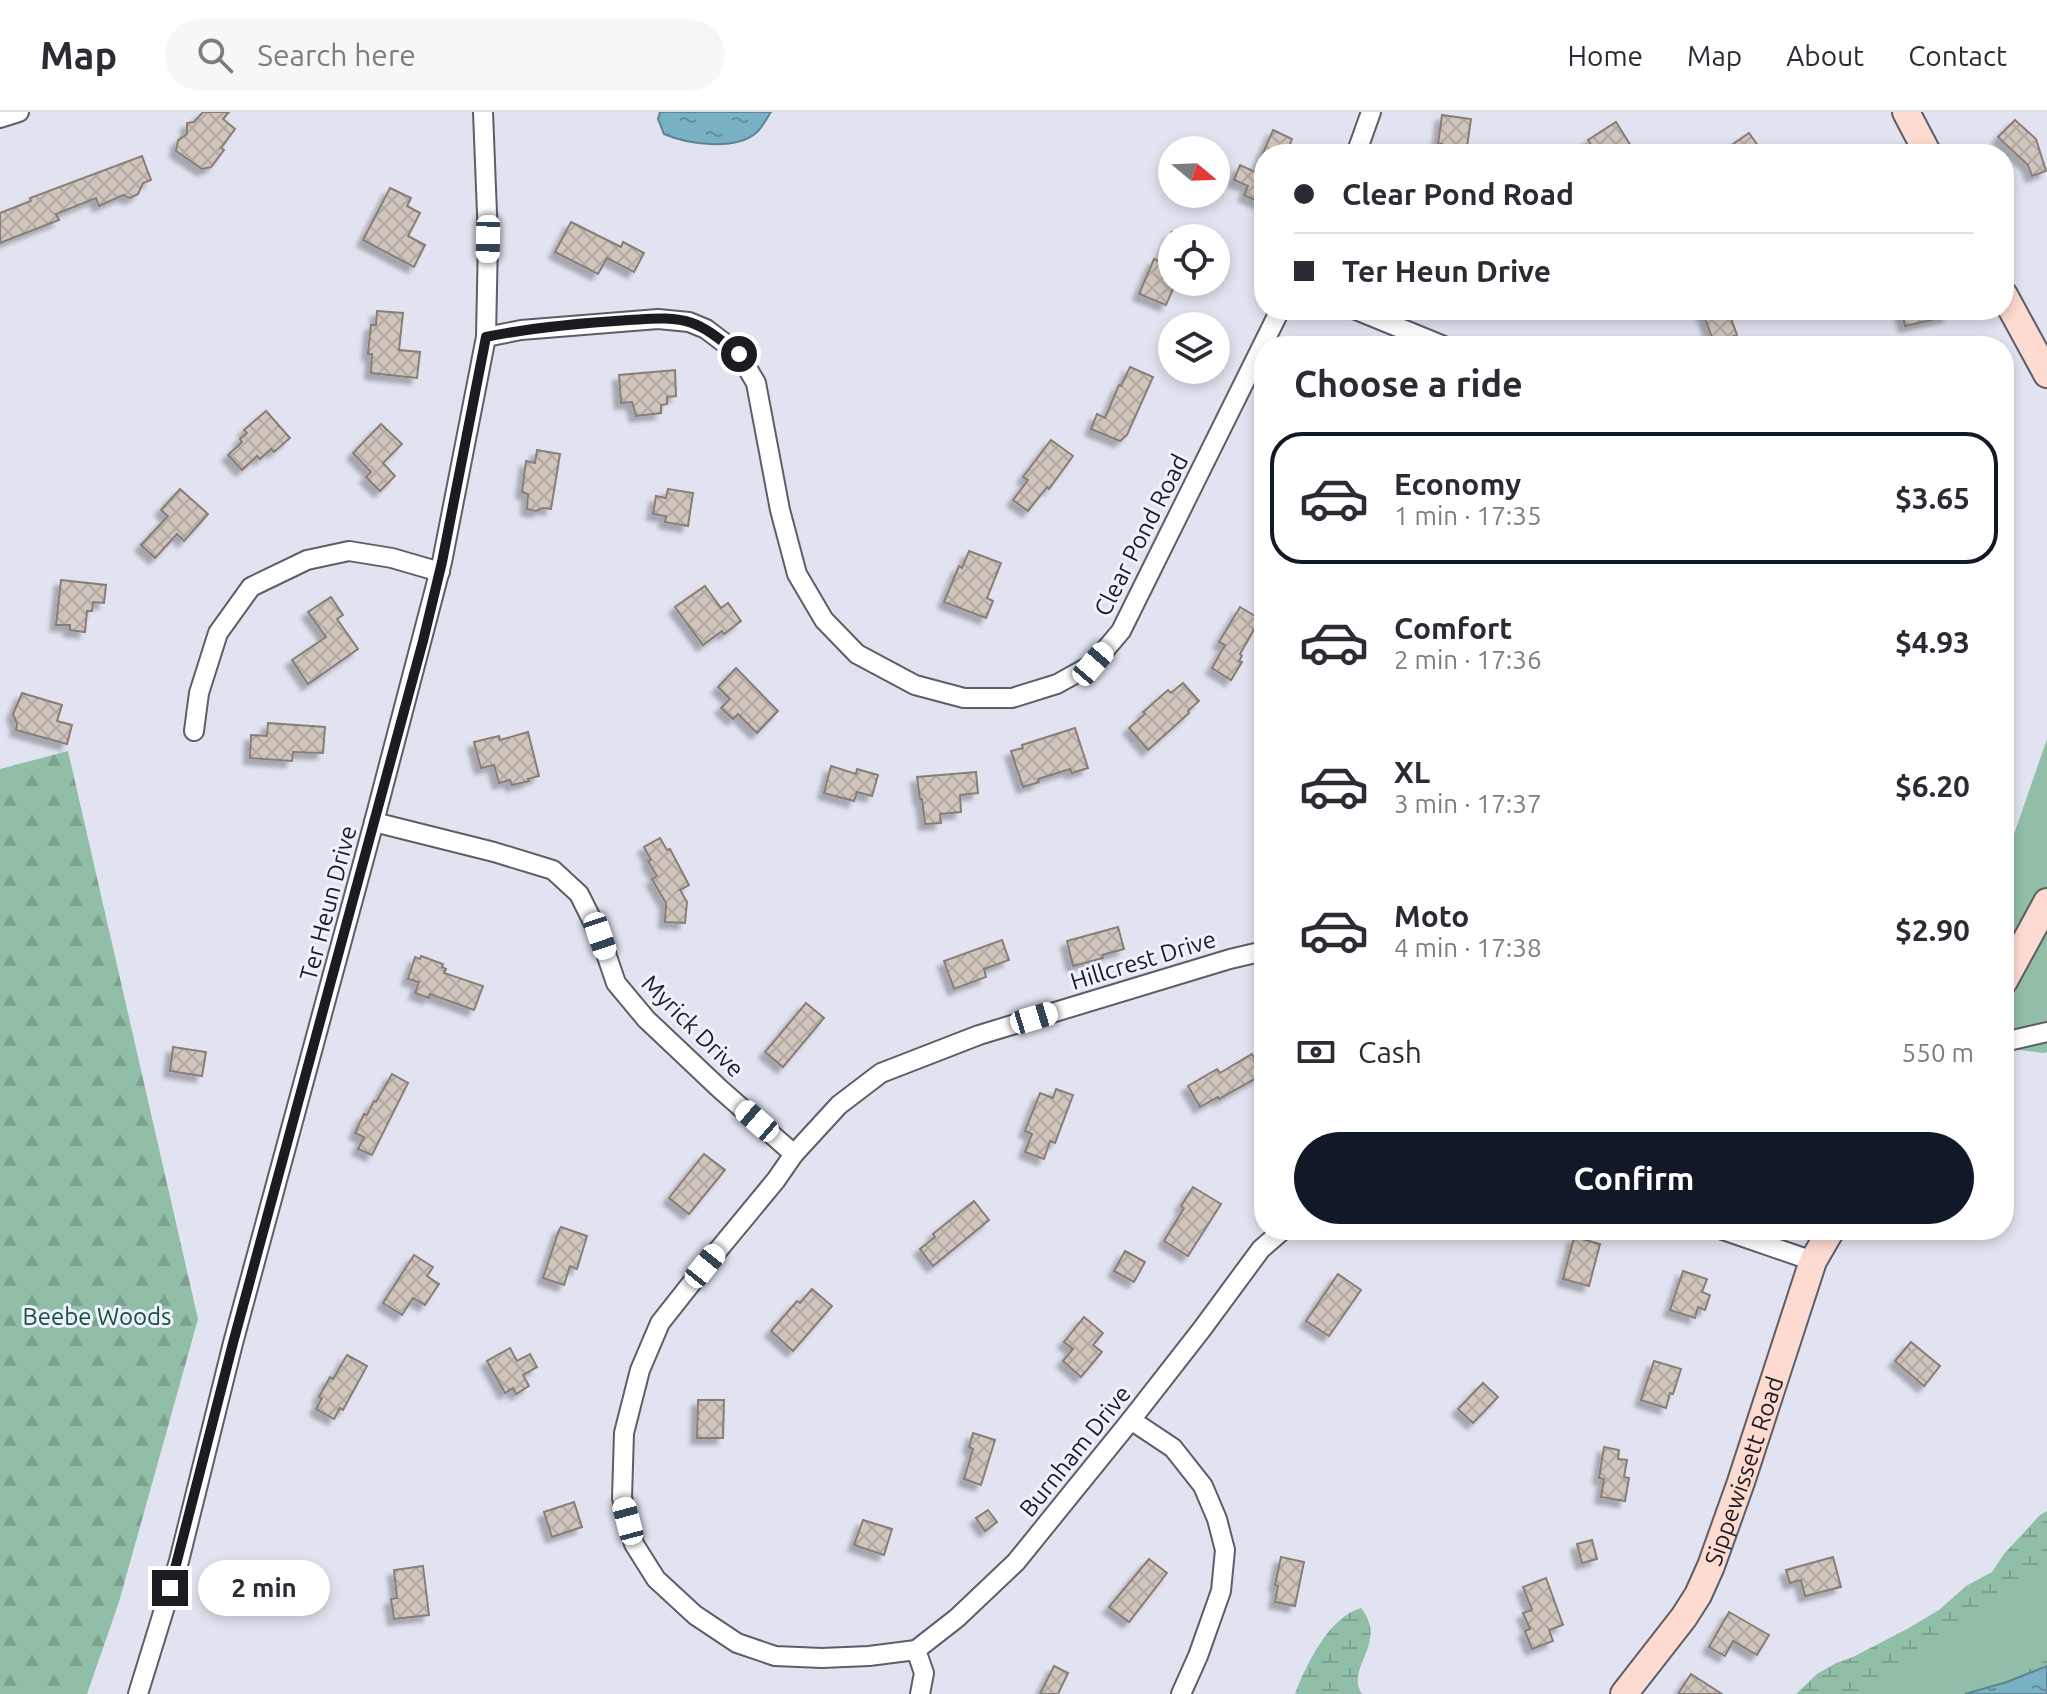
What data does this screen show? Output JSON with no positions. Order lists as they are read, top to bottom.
{
  "streets": {
    "main road": ["Sippewissett Road"],
    "street": [
      "Clear Pond Road",
      "Ter Heun Drive",
      "Hillcrest Drive",
      "Myrick Drive",
      "Burnham Drive"
    ]
  },
  "crossings": [
    ["Clear Pond Road", "Ter Heun Drive"],
    ["Ter Heun Drive", "Myrick Drive"],
    ["Hillcrest Drive", "Myrick Drive"],
    ["Hillcrest Drive", "Burnham Drive"]
  ],
  "parks": ["Beebe Woods"],
  "north": "right",
  "page": {
    "header": "Map",
    "search": "Search here",
    "nav": [
      "Home",
      "Map",
      "About",
      "Contact"
    ],
    "banner": ["Clear Pond Road", "Ter Heun Drive"],
    "heading": "Choose a ride",
    "list": [
      {
        "name": "Economy",
        "note": "1 min · 17:35",
        "value": "$3.65"
      },
      {
        "name": "Comfort",
        "note": "2 min · 17:36",
        "value": "$4.93"
      },
      {
        "name": "XL",
        "note": "3 min · 17:37",
        "value": "$6.20"
      },
      {
        "name": "Moto",
        "note": "4 min · 17:38",
        "value": "$2.90"
      }
    ],
    "pay": ["Cash", "550 m"],
    "buttons": "Confirm",
    "bubble": "2 min"
  }
}
